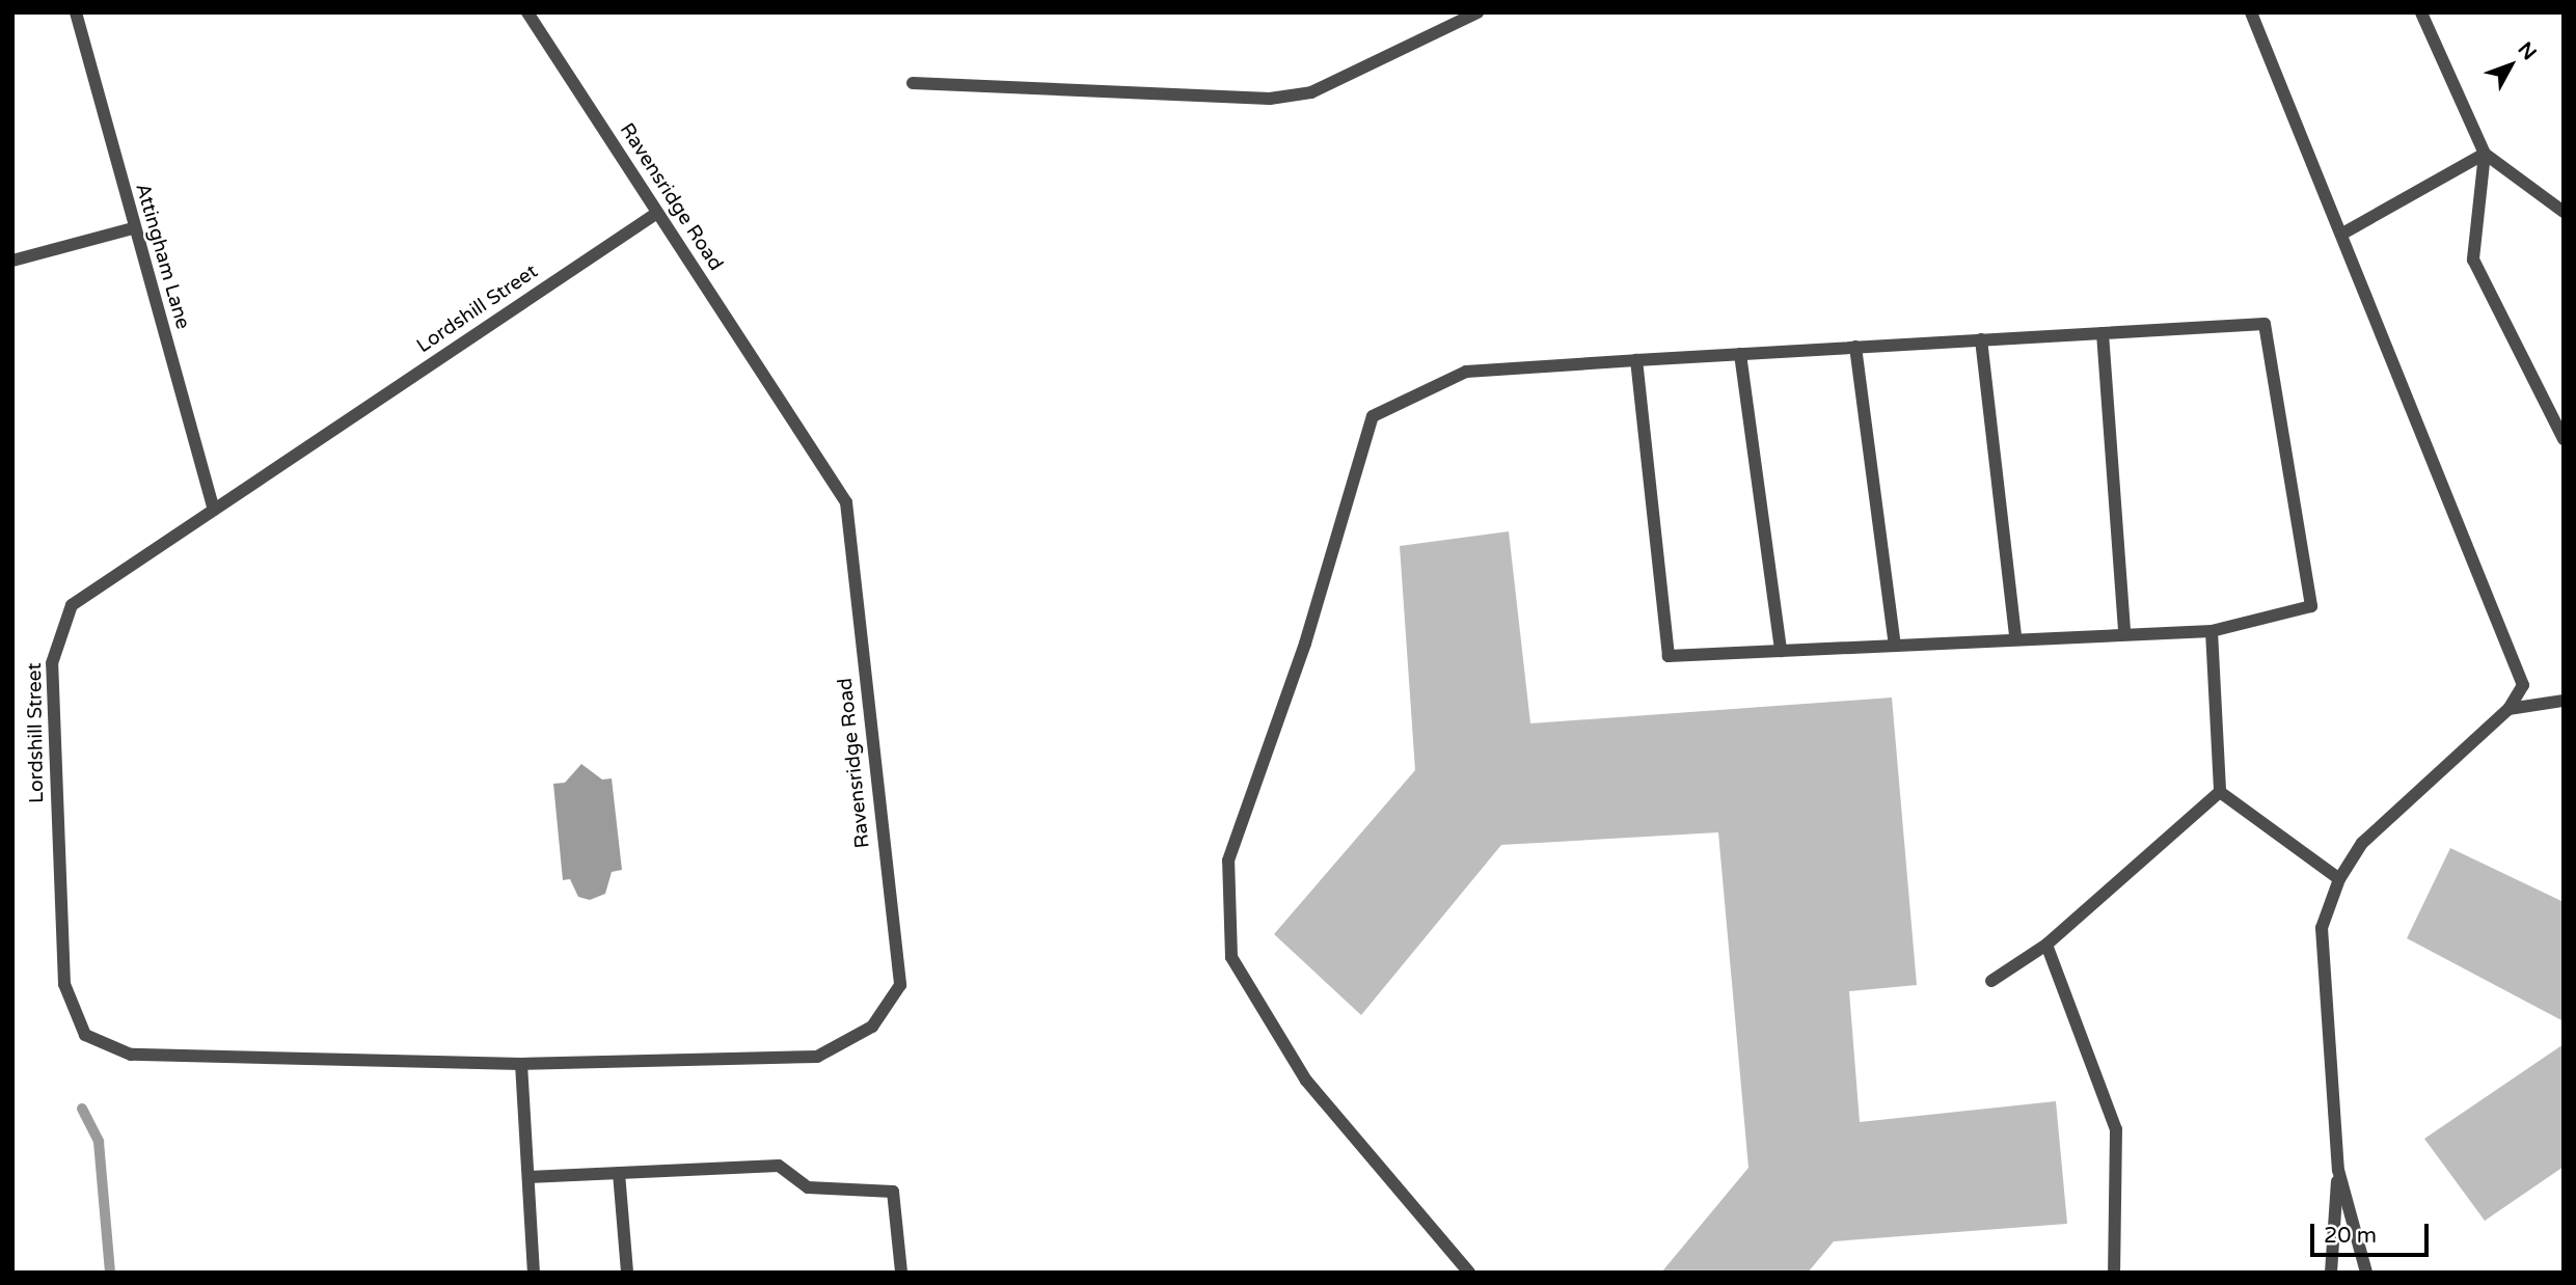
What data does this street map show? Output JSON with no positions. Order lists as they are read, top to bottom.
{
  "streets": {
    "street": ["Ravensridge Road", "Attingham Lane", "Lordshill Street"]
  },
  "crossings": [
    ["Ravensridge Road", "Lordshill Street"],
    ["Attingham Lane", "Lordshill Street"]
  ],
  "scale_bar": "20 m",
  "north": "top right"
}
